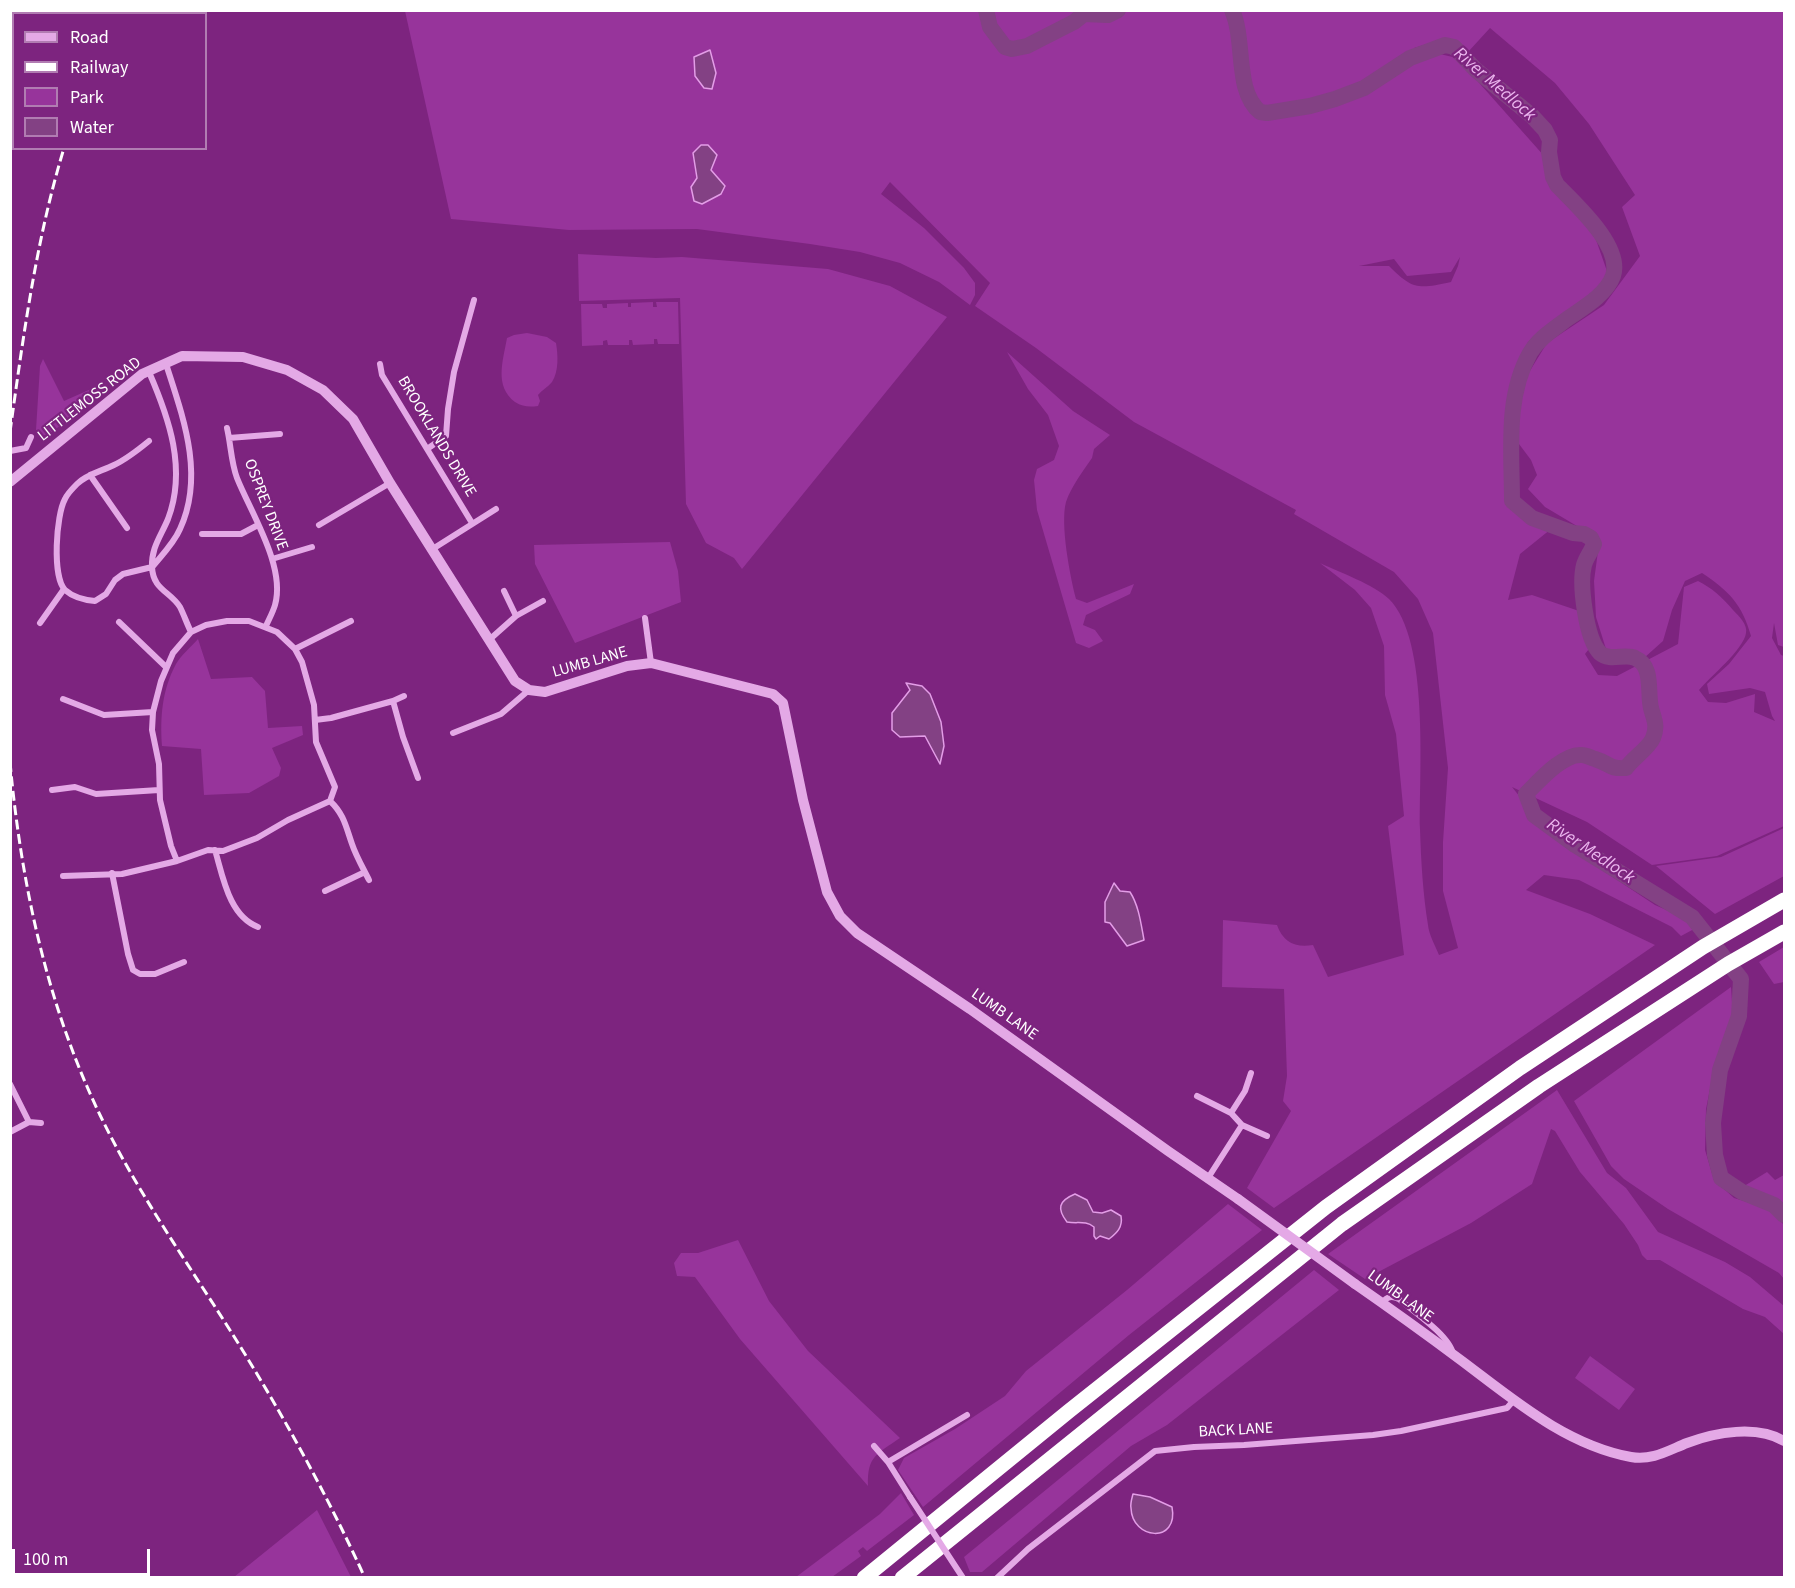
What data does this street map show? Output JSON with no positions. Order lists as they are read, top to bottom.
{
  "streets": {
    "street": [
      "LITTLEMOSS ROAD",
      "BROOKLANDS DRIVE",
      "OSPREY DRIVE",
      "LUMB LANE",
      "BACK LANE"
    ]
  },
  "crossings": [
    ["LUMB LANE", "BACK LANE"]
  ],
  "water": ["River Medlock"],
  "legend": [
    "Road",
    "Railway",
    "Park",
    "Water"
  ],
  "scale_bar": "100 m"
}
